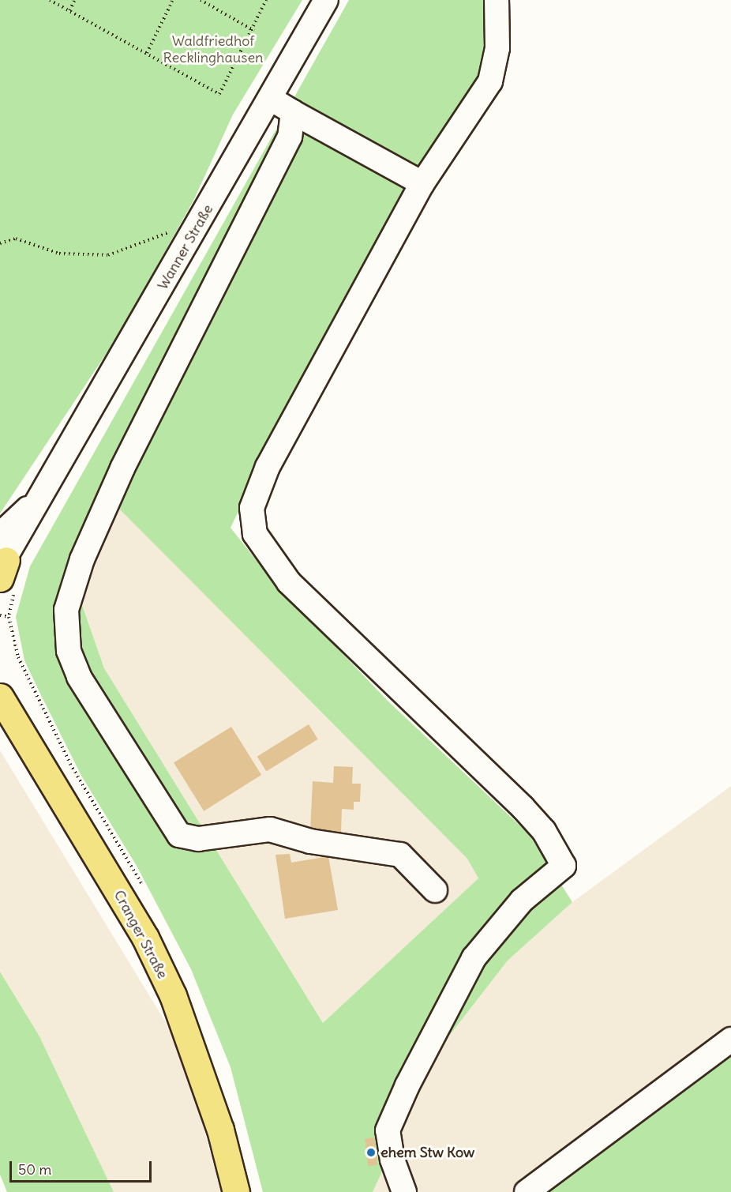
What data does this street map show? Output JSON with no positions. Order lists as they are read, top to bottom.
{
  "streets": {
    "main road": ["Cranger Straße"],
    "street": ["Wanner Straße"]
  },
  "parks": ["Waldfriedhof Recklinghausen"],
  "places": ["ehem Stw Kow"],
  "scale_bar": "50 m"
}
